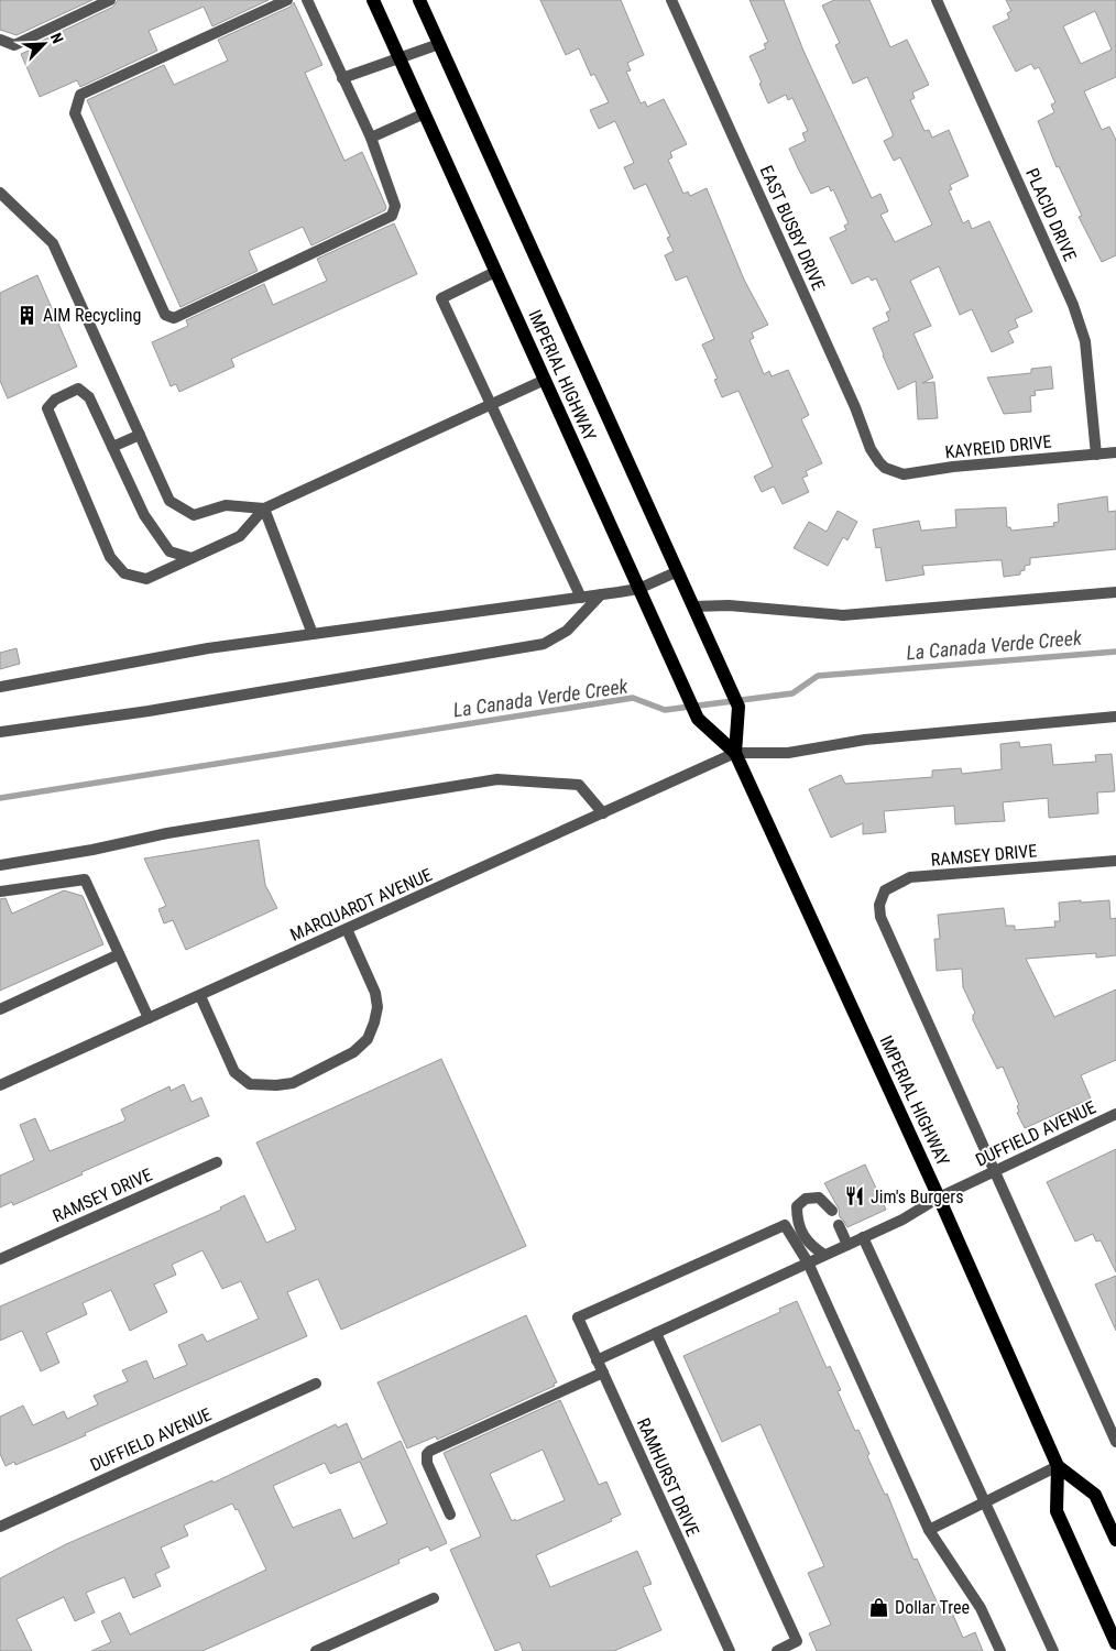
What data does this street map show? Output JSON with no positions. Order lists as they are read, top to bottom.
{
  "streets": {
    "main road": ["IMPERIAL HIGHWAY"],
    "street": [
      "PLACID DRIVE",
      "EAST BUSBY DRIVE",
      "KAYREID DRIVE",
      "RAMSEY DRIVE",
      "MARQUARDT AVENUE",
      "DUFFIELD AVENUE",
      "RAMHURST DRIVE"
    ]
  },
  "crossings": [
    ["PLACID DRIVE", "KAYREID DRIVE"],
    ["EAST BUSBY DRIVE", "KAYREID DRIVE"],
    ["IMPERIAL HIGHWAY", "MARQUARDT AVENUE"],
    ["IMPERIAL HIGHWAY", "DUFFIELD AVENUE"],
    ["RAMSEY DRIVE", "DUFFIELD AVENUE"],
    ["DUFFIELD AVENUE", "RAMHURST DRIVE"]
  ],
  "water": ["La Canada Verde Creek"],
  "places": {
    "building": ["AIM Recycling"],
    "restaurant": ["Jim's Burgers"],
    "shop": ["Dollar Tree"]
  },
  "north": "top right"
}
